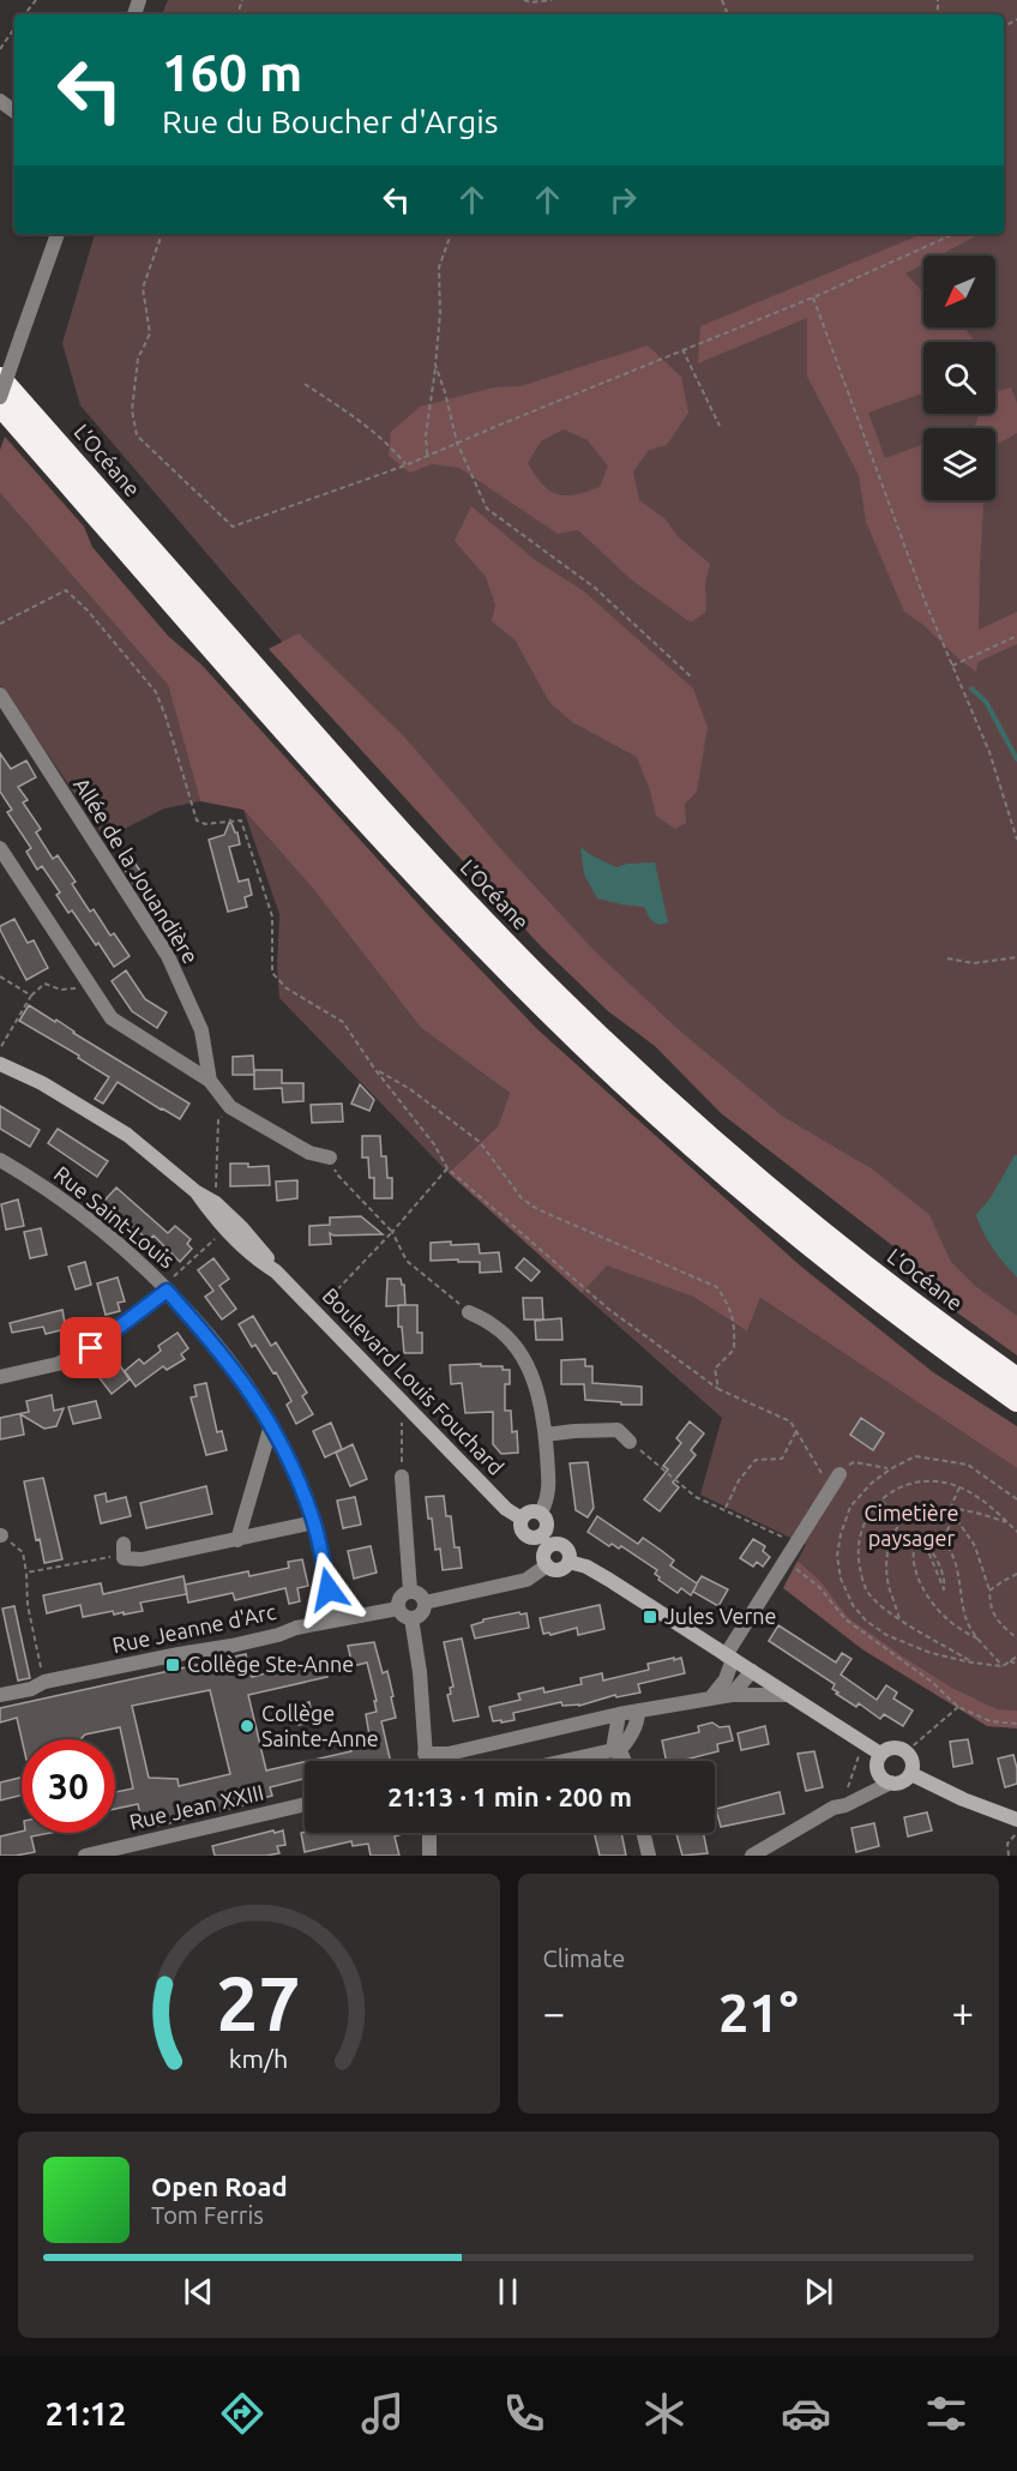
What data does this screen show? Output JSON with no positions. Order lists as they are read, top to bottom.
{
  "streets": {
    "highway": ["L’Océane"],
    "main road": ["Boulevard Louis Fouchard"],
    "street": [
      "Allée de la Jouandière",
      "Rue Saint-Louis",
      "Rue Jeanne d'Arc",
      "Rue Jean XXIII"
    ]
  },
  "crossings": [
    ["Rue Saint-Louis", "Rue Jeanne d'Arc"]
  ],
  "parks": ["Cimetière paysager"],
  "places": {
    "transit": ["Jules Verne", "Collège Ste-Anne"],
    "other": ["Collège Sainte-Anne"]
  },
  "north": "bottom left",
  "page": {
    "turn": ["160 m", "Rue du Boucher d'Argis"],
    "limit": "30",
    "trip": "21:13 · 1 min · 200 m",
    "tile": "Climate",
    "heat": ["−", "21°", "+"],
    "song": ["Open Road", "Tom Ferris"],
    "tabs": "21:12",
    "gauge": ["27", "km/h"]
  }
}
